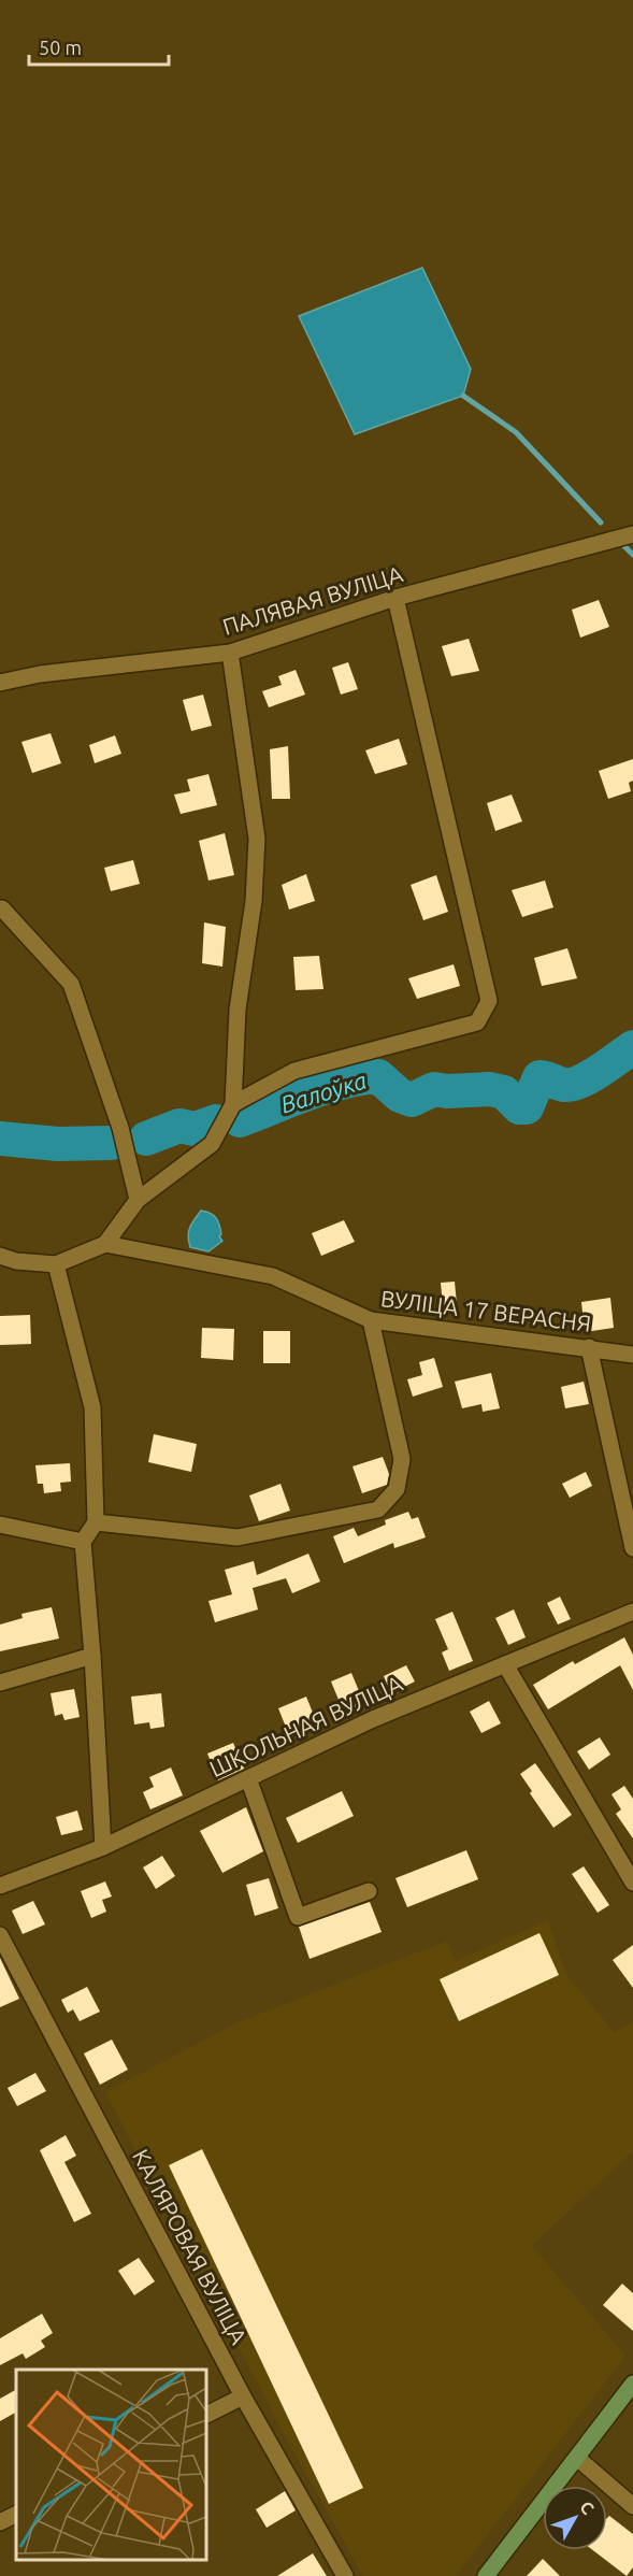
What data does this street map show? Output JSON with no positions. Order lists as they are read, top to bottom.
{
  "streets": {
    "street": [
      "ПАЛЯВАЯ ВУЛІЦА",
      "ВУЛІЦА 17 ВЕРАСНЯ",
      "ШКОЛЬНАЯ ВУЛІЦА",
      "КАЛЯРОВАЯ ВУЛІЦА"
    ]
  },
  "water": ["Валоўка"],
  "scale_bar": "50 m",
  "north": "top right"
}
